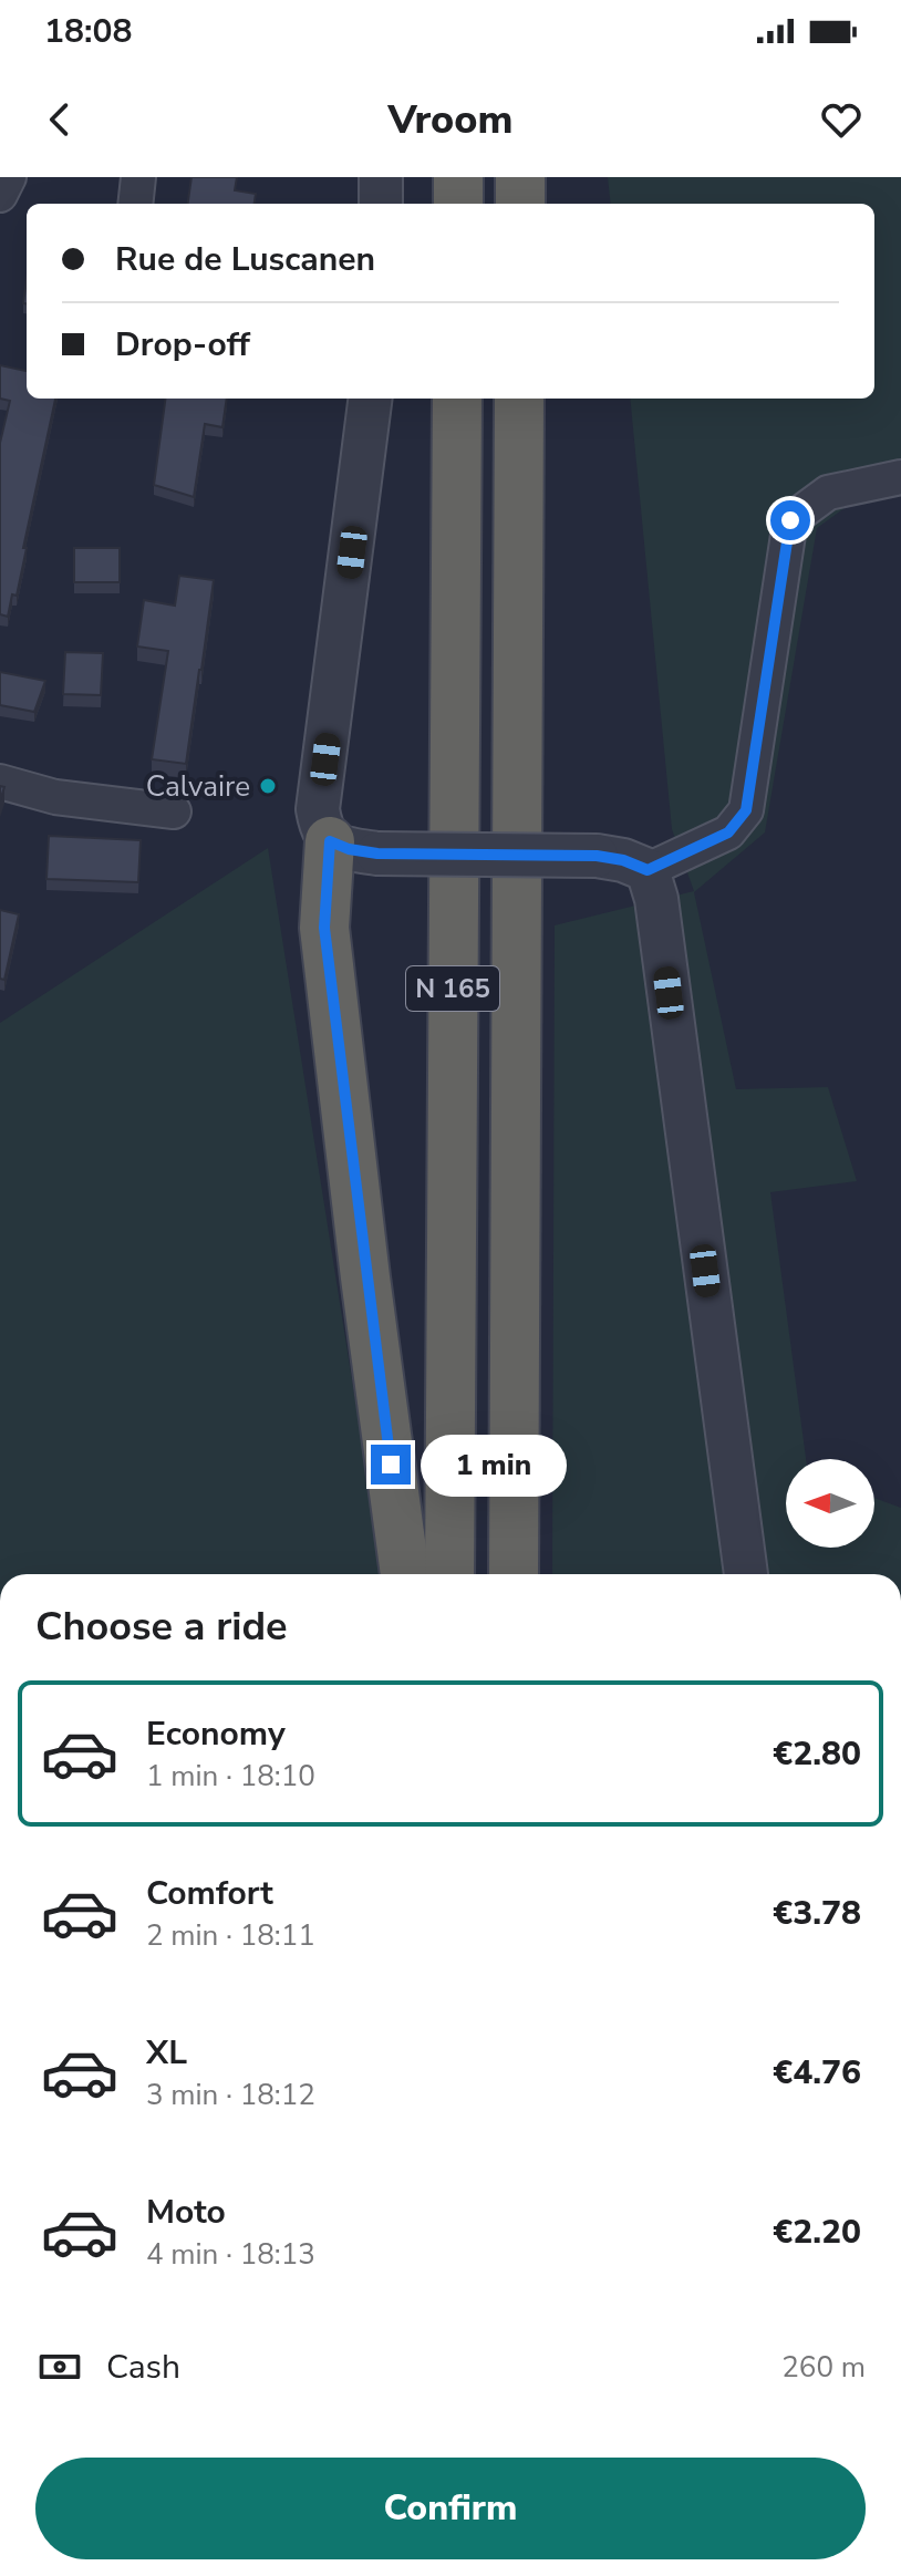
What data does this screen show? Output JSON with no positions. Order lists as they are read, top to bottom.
{
  "streets": {
    "highway": ["N 165"]
  },
  "places": ["Calvaire"],
  "north": "left",
  "page": {
    "status": "18:08",
    "header": "Vroom",
    "banner": ["Rue de Luscanen", "Drop-off"],
    "bubble": "1 min",
    "heading": "Choose a ride",
    "list": [
      {
        "name": "Economy",
        "note": "1 min · 18:10",
        "value": "€2.80"
      },
      {
        "name": "Comfort",
        "note": "2 min · 18:11",
        "value": "€3.78"
      },
      {
        "name": "XL",
        "note": "3 min · 18:12",
        "value": "€4.76"
      },
      {
        "name": "Moto",
        "note": "4 min · 18:13",
        "value": "€2.20"
      }
    ],
    "pay": ["Cash", "260 m"],
    "buttons": "Confirm"
  }
}
